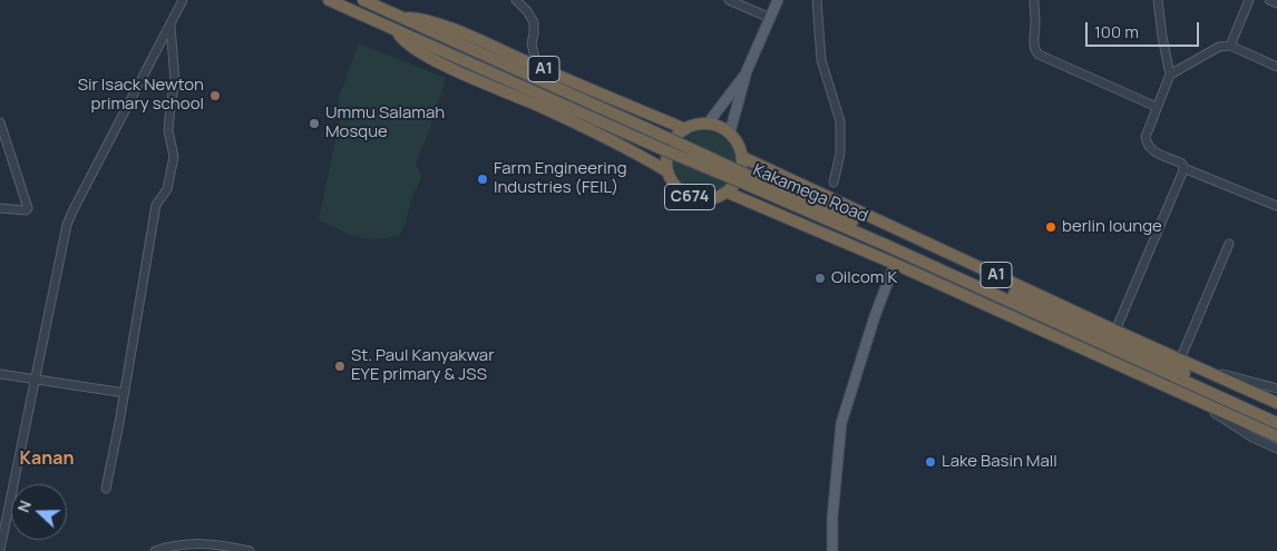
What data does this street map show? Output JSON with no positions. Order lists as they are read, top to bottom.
{
  "streets": {
    "highway": ["A1", "Kakamega Road", "C674"]
  },
  "crossings": [
    ["A1", "Kakamega Road"],
    ["A1", "C674"]
  ],
  "districts": ["Kanan"],
  "places": [
    "Sir Isack Newton primary school",
    "Ummu Salamah Mosque",
    "Farm Engineering Industries (FEIL)",
    "berlin lounge",
    "Oilcom K",
    "St. Paul Kanyakwar EYE primary & JSS",
    "Lake Basin Mall"
  ],
  "scale_bar": "100 m",
  "north": "left"
}
